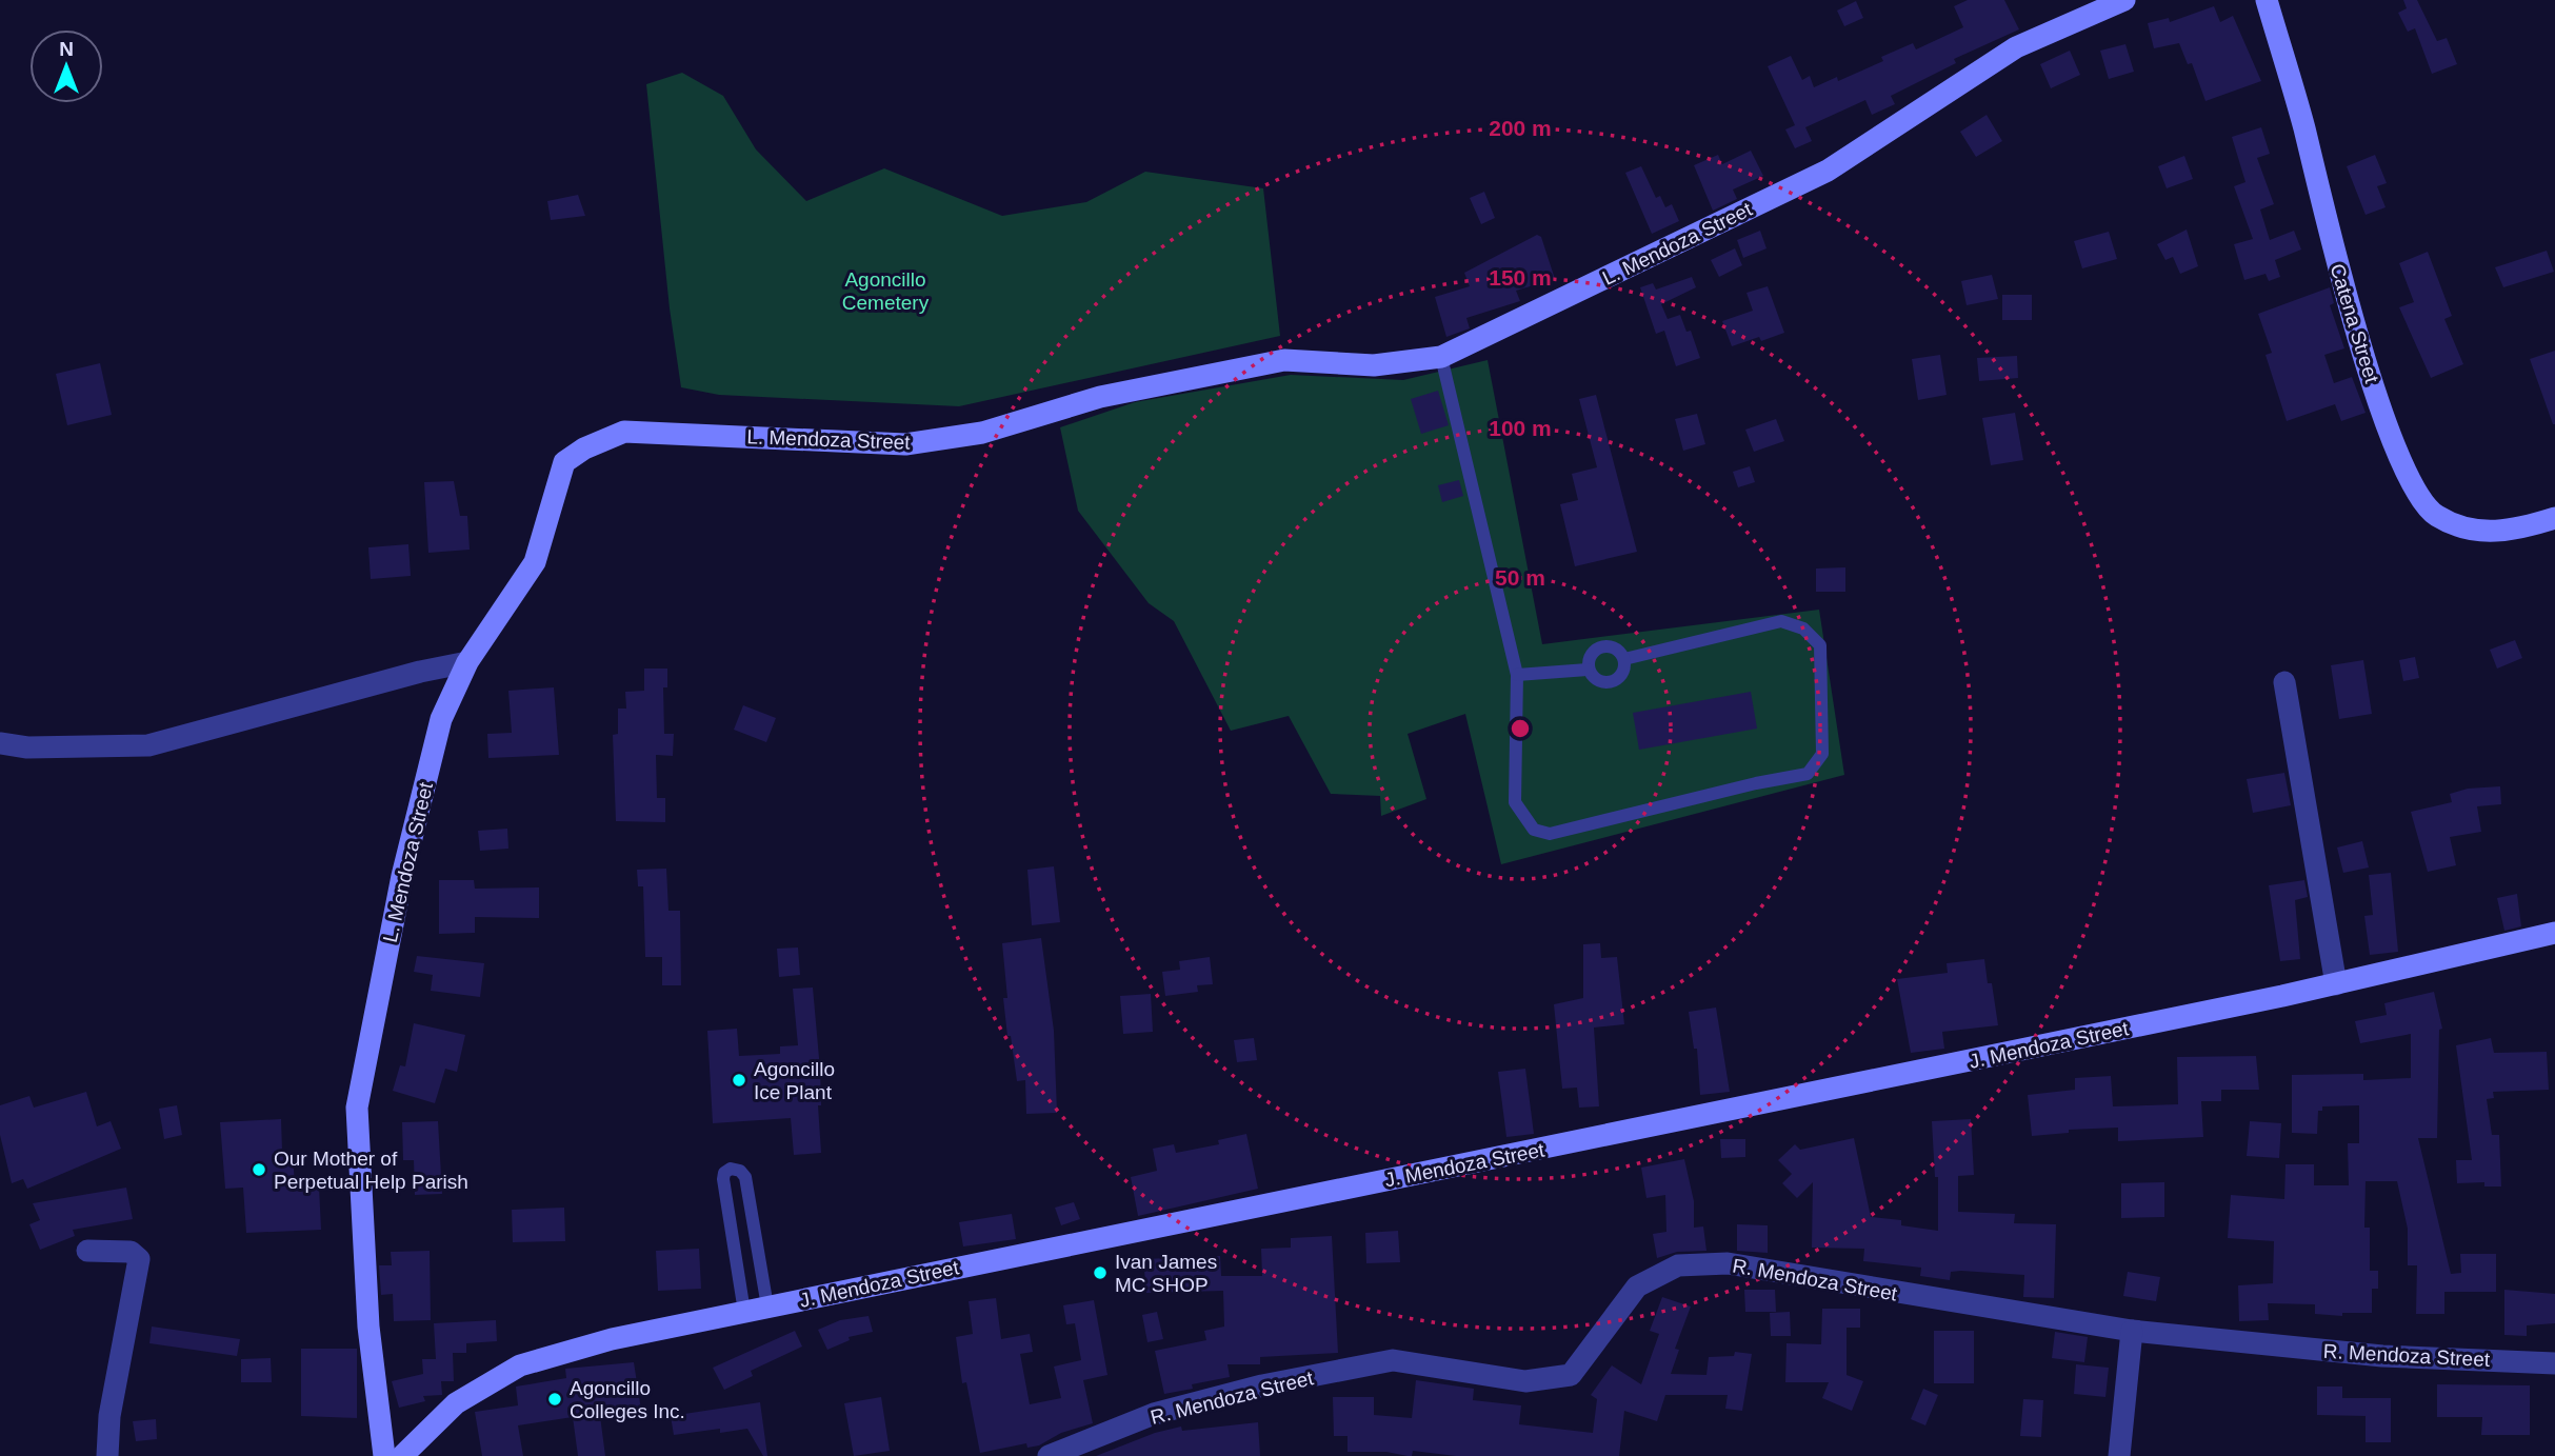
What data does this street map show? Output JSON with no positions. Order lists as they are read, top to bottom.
{
  "streets": {
    "street": [
      "L. Mendoza Street",
      "Catena Street",
      "J. Mendoza Street",
      "R. Mendoza Street"
    ]
  },
  "parks": ["Agoncillo Cemetery"],
  "places": [
    "Agoncillo Ice Plant",
    "Our Mother of Perpetual Help Parish",
    "Ivan James MC SHOP",
    "Agoncillo Colleges Inc."
  ],
  "north": "top",
  "rings": [
    "200 m",
    "150 m",
    "100 m",
    "50 m"
  ]
}
